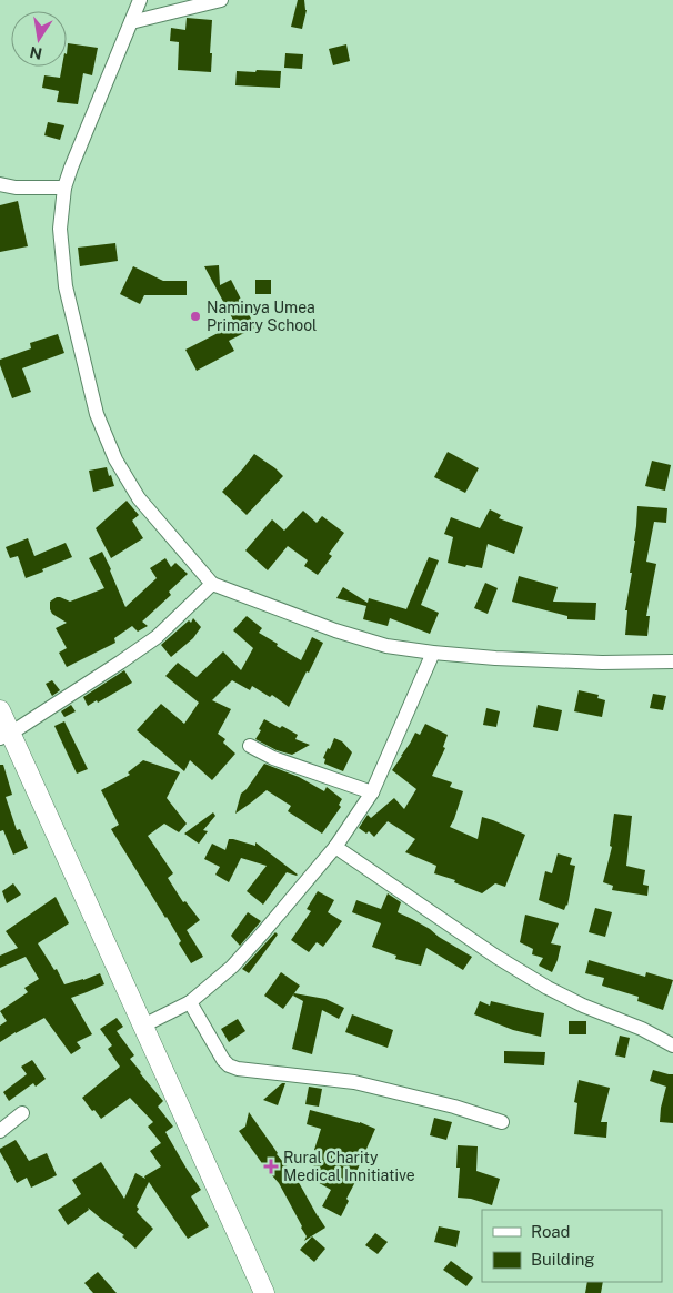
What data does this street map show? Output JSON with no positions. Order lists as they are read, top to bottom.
{
  "places": {
    "other": ["Naminya Umea Primary School"],
    "health": ["Rural Charity Medical Innitiative"]
  },
  "legend": ["Road", "Building"],
  "north": "bottom"
}
